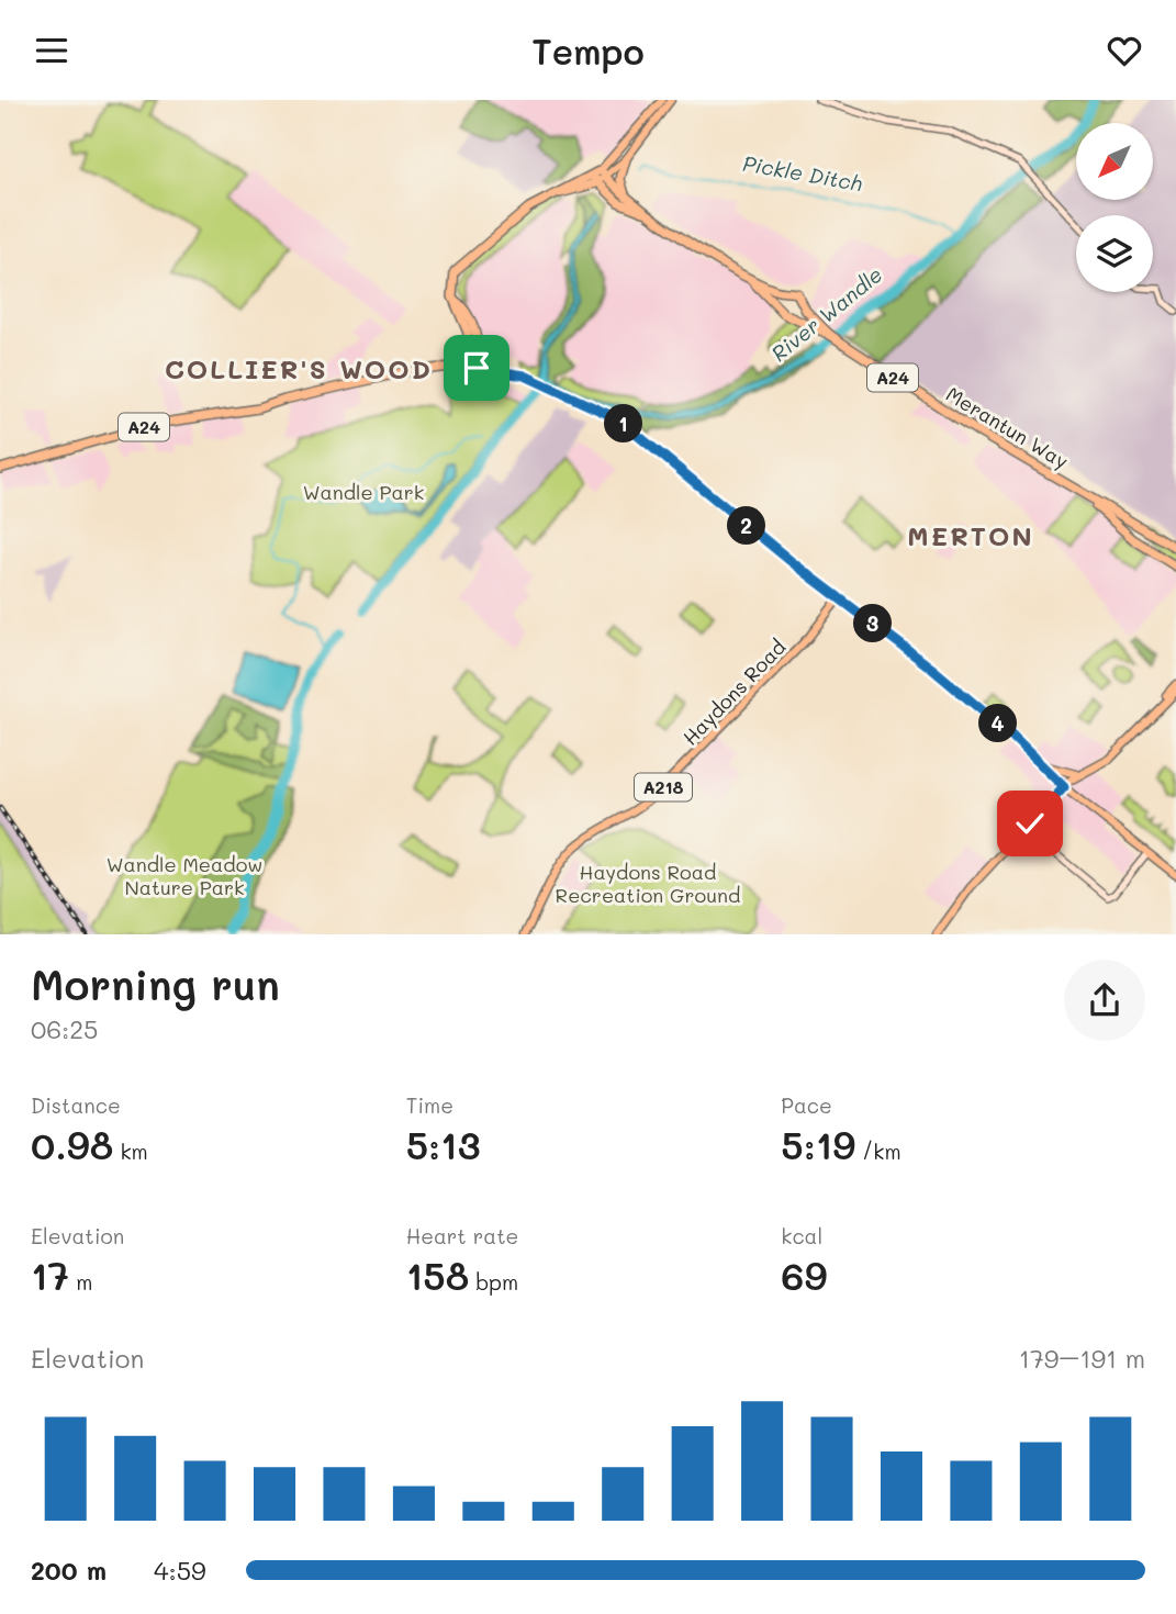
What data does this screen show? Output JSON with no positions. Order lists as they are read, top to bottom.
{
  "streets": {
    "highway": ["A24", "Merantun Way"],
    "main road": ["Haydons Road", "A218"]
  },
  "crossings": [
    ["A24", "Merantun Way"]
  ],
  "districts": ["COLLIER'S WOOD", "MERTON"],
  "water": ["Pickle Ditch", "River Wandle"],
  "parks": ["Wandle Park", "Wandle Meadow Nature Park", "Haydons Road Recreation Ground"],
  "north": "bottom left",
  "page": {
    "header": "Tempo",
    "pins": [
      "1",
      "2",
      "3",
      "4"
    ],
    "heading": ["Morning run", "06:25"],
    "stats": [
      ["Distance", "0.98 km"],
      ["Time", "5:13"],
      ["Pace", "5:19 /km"],
      ["Elevation", "17 m"],
      ["Heart rate", "158 bpm"],
      ["kcal", "69"]
    ],
    "chart": ["Elevation", "179–191 m"],
    "list": [
      {
        "name": "200 m",
        "note": "4:59"
      }
    ]
  }
}
